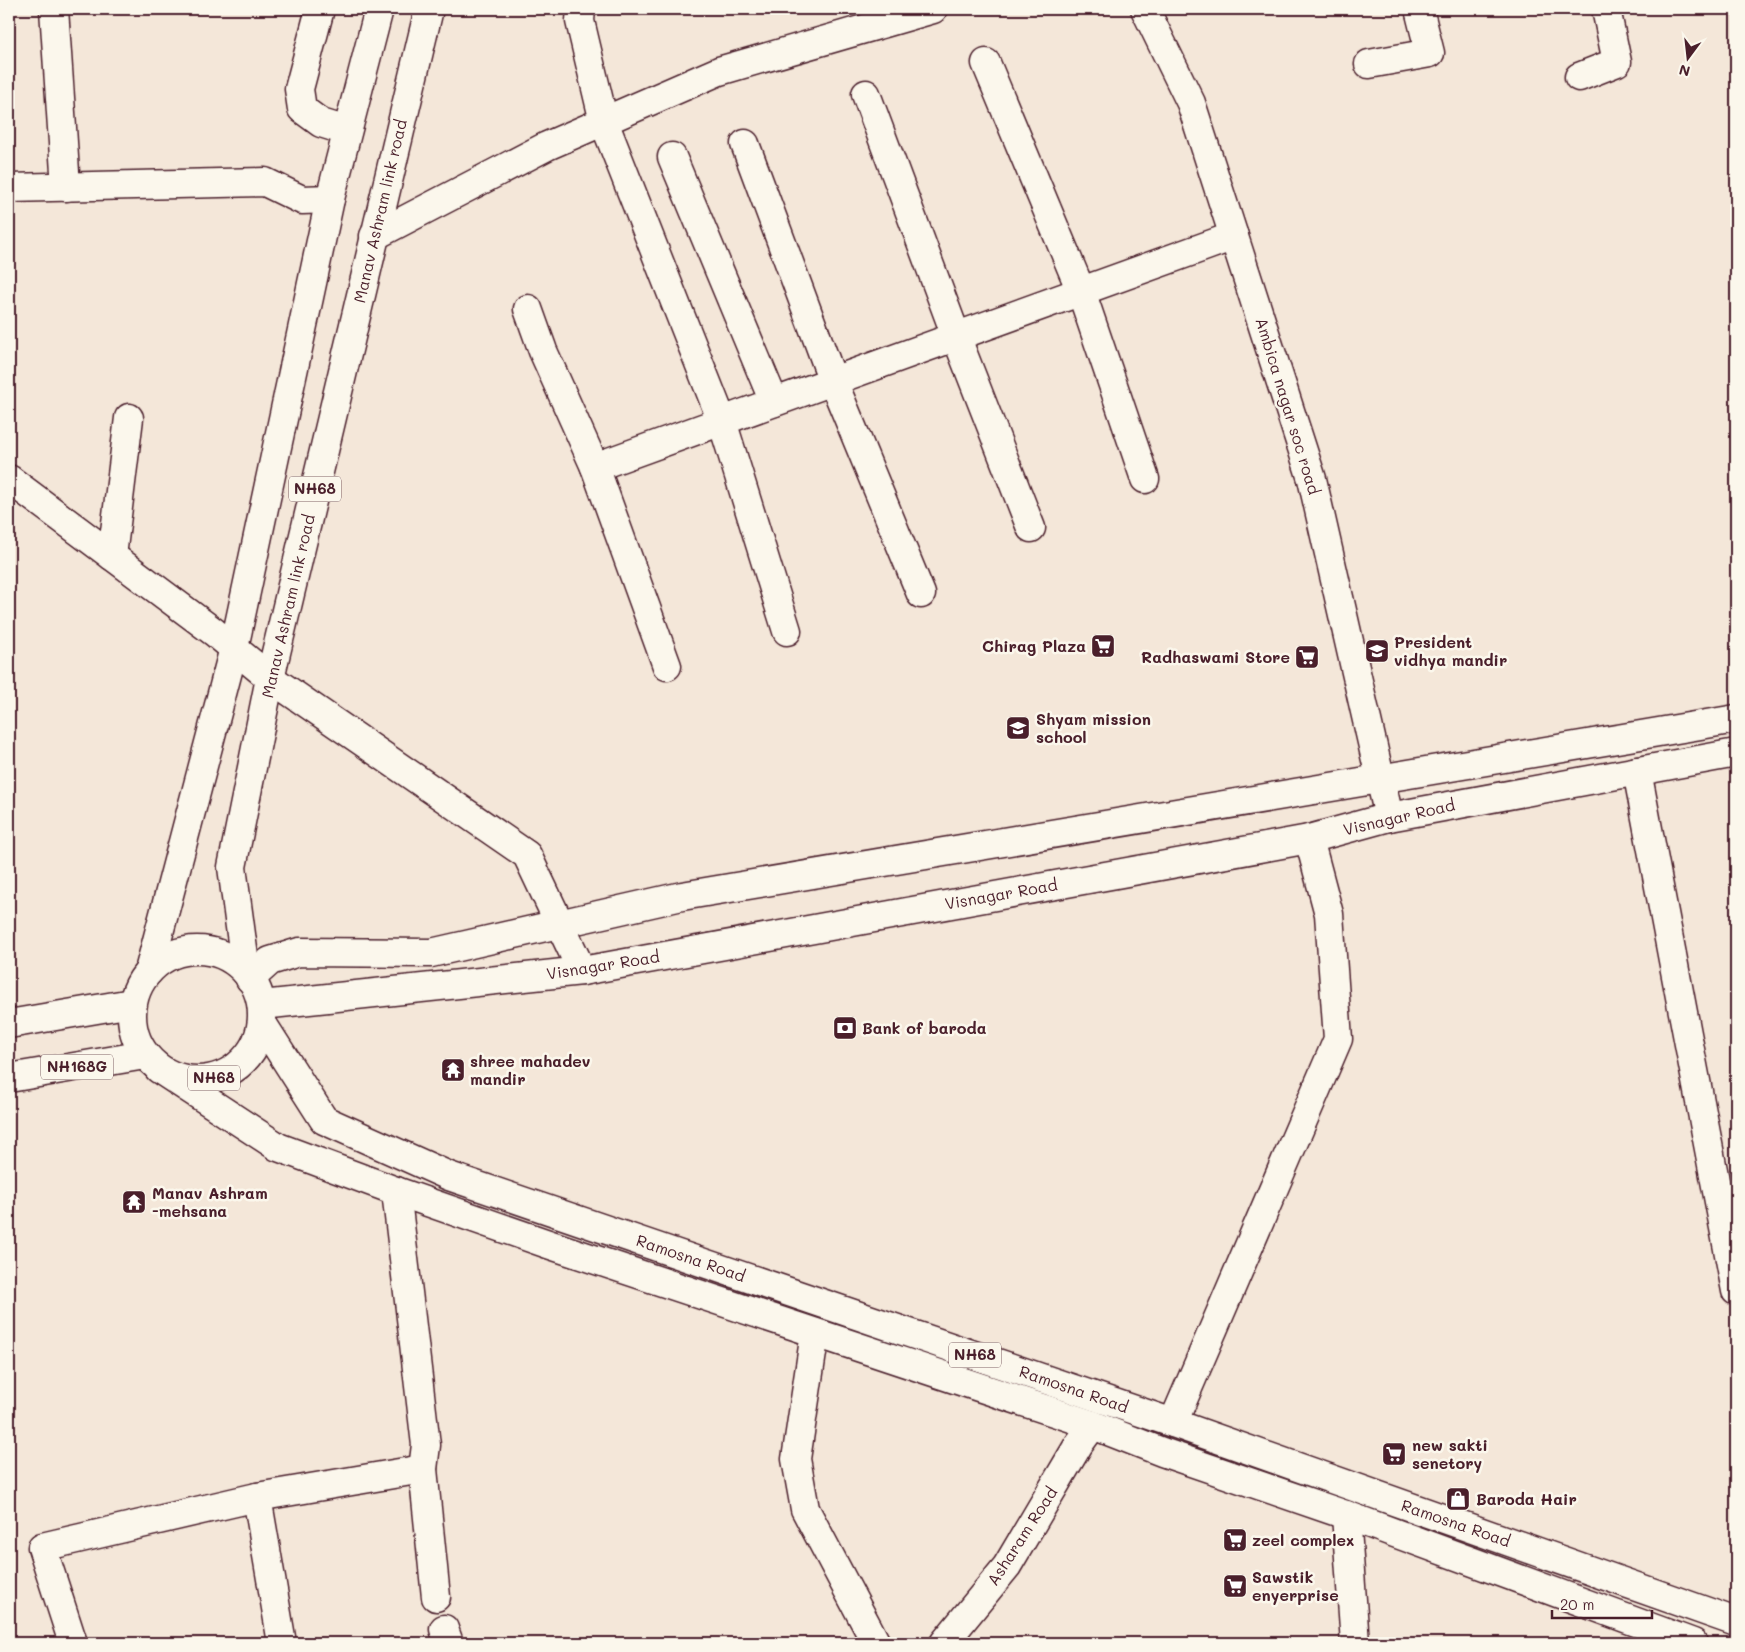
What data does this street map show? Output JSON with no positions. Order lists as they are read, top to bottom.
{
  "streets": {
    "main road": [
      "Manav Ashram link road",
      "Ambica nagar soc road",
      "NH68",
      "Visnagar Road",
      "NH168G",
      "Ramosna Road",
      "Asharam Road"
    ]
  },
  "crossings": [
    ["Manav Ashram link road", "NH68"],
    ["Manav Ashram link road", "Visnagar Road"],
    ["Manav Ashram link road", "NH168G"],
    ["Manav Ashram link road", "Ramosna Road"],
    ["Ambica nagar soc road", "Visnagar Road"],
    ["NH68", "Visnagar Road"],
    ["NH68", "NH168G"],
    ["NH68", "Ramosna Road"],
    ["Visnagar Road", "NH168G"],
    ["Visnagar Road", "Ramosna Road"],
    ["NH168G", "Ramosna Road"],
    ["Ramosna Road", "Asharam Road"]
  ],
  "places": {
    "supermarket": [
      "Chirag Plaza",
      "Radhaswami Store",
      "new sakti senetory",
      "zeel complex",
      "Sawstik enyerprise"
    ],
    "school or university": ["President vidhya mandir", "Shyam mission school"],
    "bank": ["Bank of baroda"],
    "temple": ["shree mahadev mandir", "Manav Ashram -mehsana"],
    "shop": ["Baroda Hair"]
  },
  "scale_bar": "20 m",
  "north": "bottom"
}
